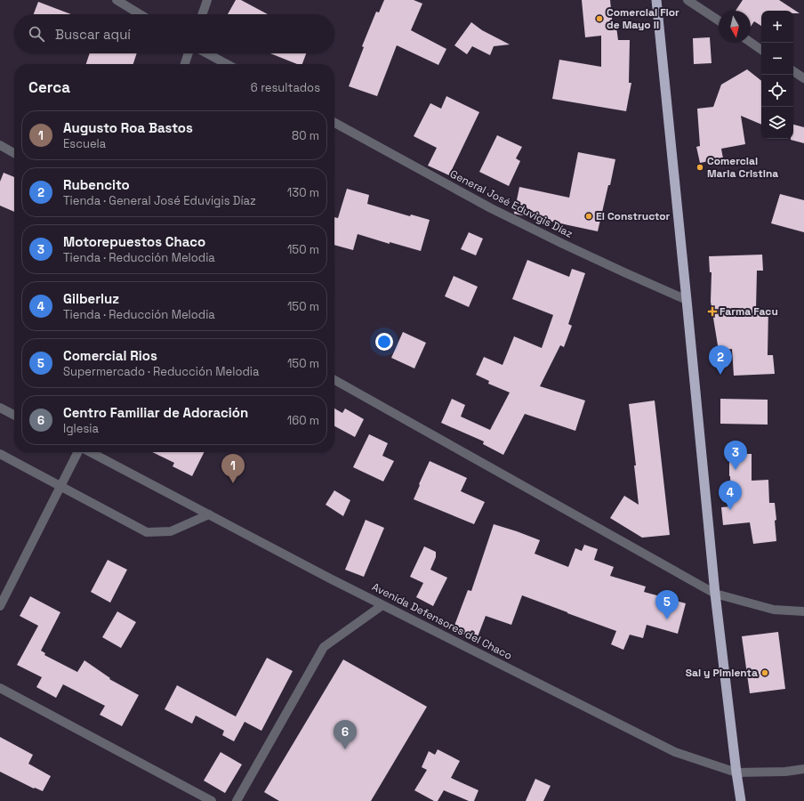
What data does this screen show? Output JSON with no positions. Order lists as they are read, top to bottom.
{
  "streets": {
    "street": ["General José Eduvigis Díaz", "Avenida Defensores del Chaco"]
  },
  "places": {
    "other": [
      "Comercial Flor de Mayo II",
      "Comercial Maria Cristina",
      "El Constructor",
      "Sal y Pimienta"
    ],
    "health": ["Farma Facu"]
  },
  "north": "bottom",
  "page": {
    "map_buttons": ["+", "−"],
    "search": "Buscar aquí",
    "heading": ["Cerca", "6 resultados"],
    "list": [
      {
        "mark": "1",
        "name": "Augusto Roa Bastos",
        "note": "Escuela",
        "value": "80 m"
      },
      {
        "mark": "2",
        "name": "Rubencito",
        "note": "Tienda · General José Eduvigis Díaz",
        "value": "130 m"
      },
      {
        "mark": "3",
        "name": "Motorepuestos Chaco",
        "note": "Tienda · Reducción Melodia",
        "value": "150 m"
      },
      {
        "mark": "4",
        "name": "Gilberluz",
        "note": "Tienda · Reducción Melodia",
        "value": "150 m"
      },
      {
        "mark": "5",
        "name": "Comercial Rios",
        "note": "Supermercado · Reducción Melodia",
        "value": "150 m"
      },
      {
        "mark": "6",
        "name": "Centro Familiar de Adoración",
        "note": "Iglesia",
        "value": "160 m"
      }
    ],
    "pins": [
      "2",
      "3",
      "1",
      "4",
      "5",
      "6"
    ]
  }
}
